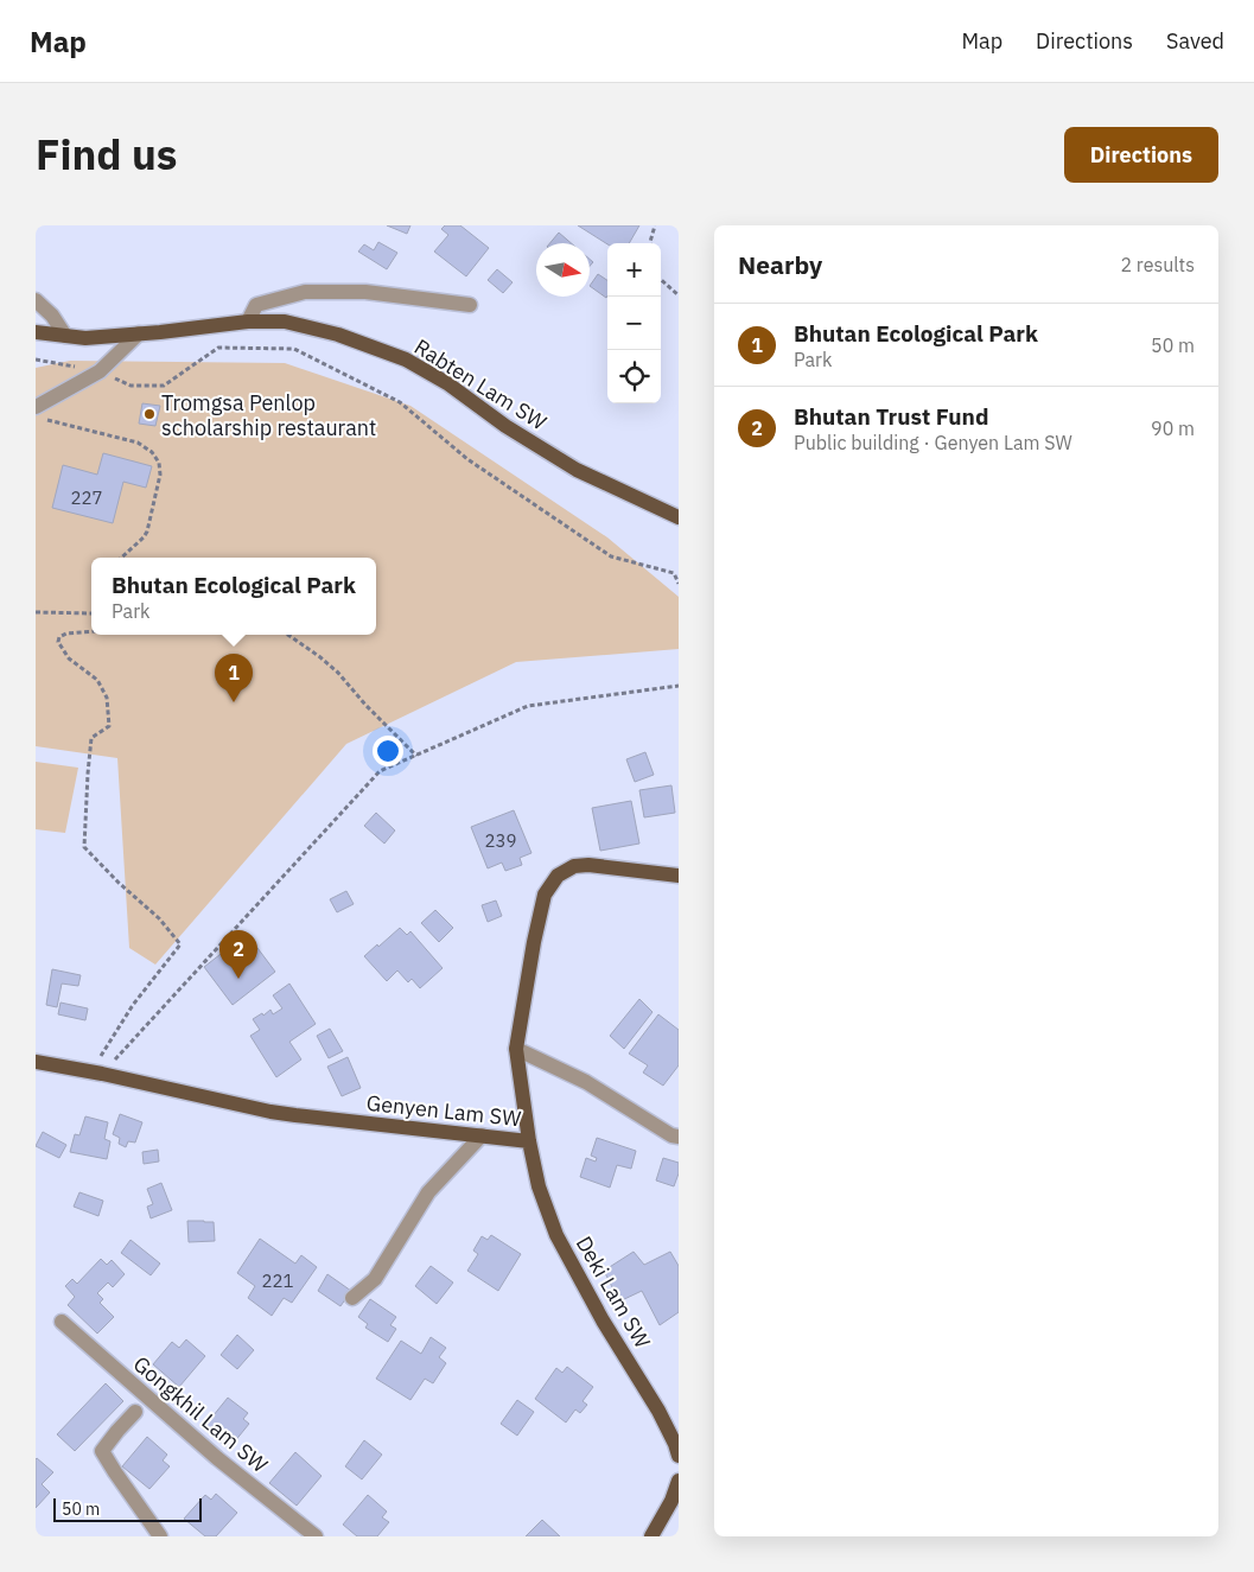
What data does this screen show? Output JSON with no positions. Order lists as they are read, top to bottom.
{
  "streets": {
    "main road": ["Rabten Lam SW", "Genyen Lam SW", "Deki Lam SW"],
    "street": ["Gongkhil Lam SW"]
  },
  "crossings": [
    ["Genyen Lam SW", "Deki Lam SW"]
  ],
  "places": ["Tromgsa Penlop scholarship restaurant"],
  "house_numbers": ["227", "239", "221"],
  "scale_bar": "50 m",
  "north": "right",
  "page": {
    "header": "Map",
    "nav": ["Map", "Directions", "Saved"],
    "title": "Find us",
    "buttons": "Directions",
    "heading": ["Nearby", "2 results"],
    "map_buttons": ["+", "−"],
    "list": [
      {
        "mark": "1",
        "name": "Bhutan Ecological Park",
        "note": "Park",
        "value": "50 m"
      },
      {
        "mark": "2",
        "name": "Bhutan Trust Fund",
        "note": "Public building · Genyen Lam SW",
        "value": "90 m"
      }
    ],
    "popup": ["Bhutan Ecological Park", "Park"],
    "pins": ["1", "2"],
    "scale": "50 m"
  }
}
